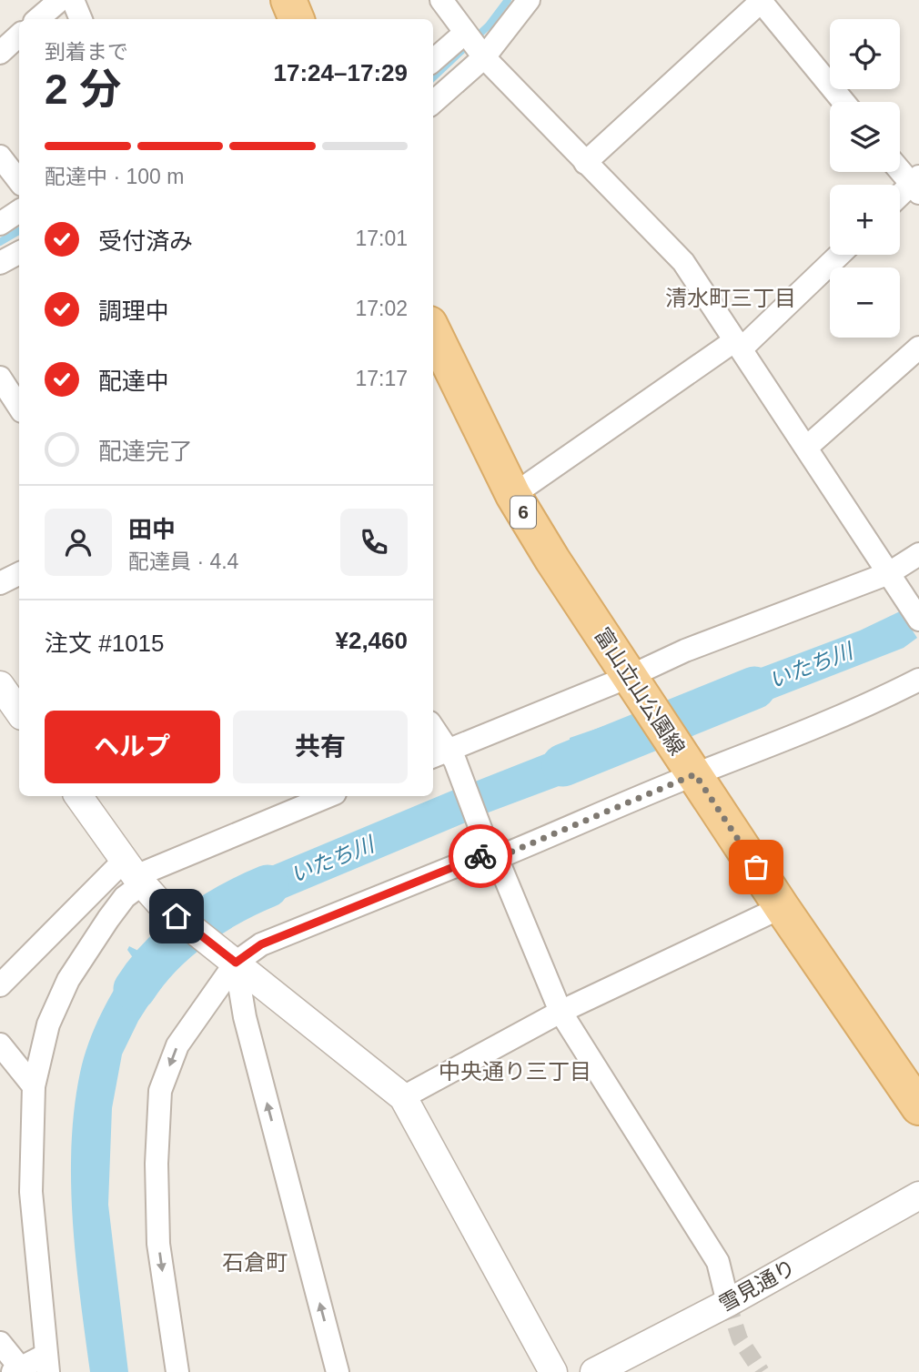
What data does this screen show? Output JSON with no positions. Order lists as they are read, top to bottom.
{
  "streets": {
    "main road": ["6", "富山立山公園線"],
    "street": ["雪見通り"]
  },
  "districts": ["清水町三丁目", "中央通り三丁目", "石倉町"],
  "water": ["いたち川"],
  "page": {
    "map_buttons": ["+", "−"],
    "heading": ["2 分", "到着まで", "17:24–17:29"],
    "panel": [
      "田中",
      "配達員 · 4.4",
      "注文 #1015",
      "¥2,460"
    ],
    "bar": "配達中 · 100 m",
    "list": [
      ["受付済み", "17:01"],
      ["調理中", "17:02"],
      ["配達中", "17:17"],
      "配達完了"
    ],
    "buttons": ["ヘルプ", "共有"]
  }
}
